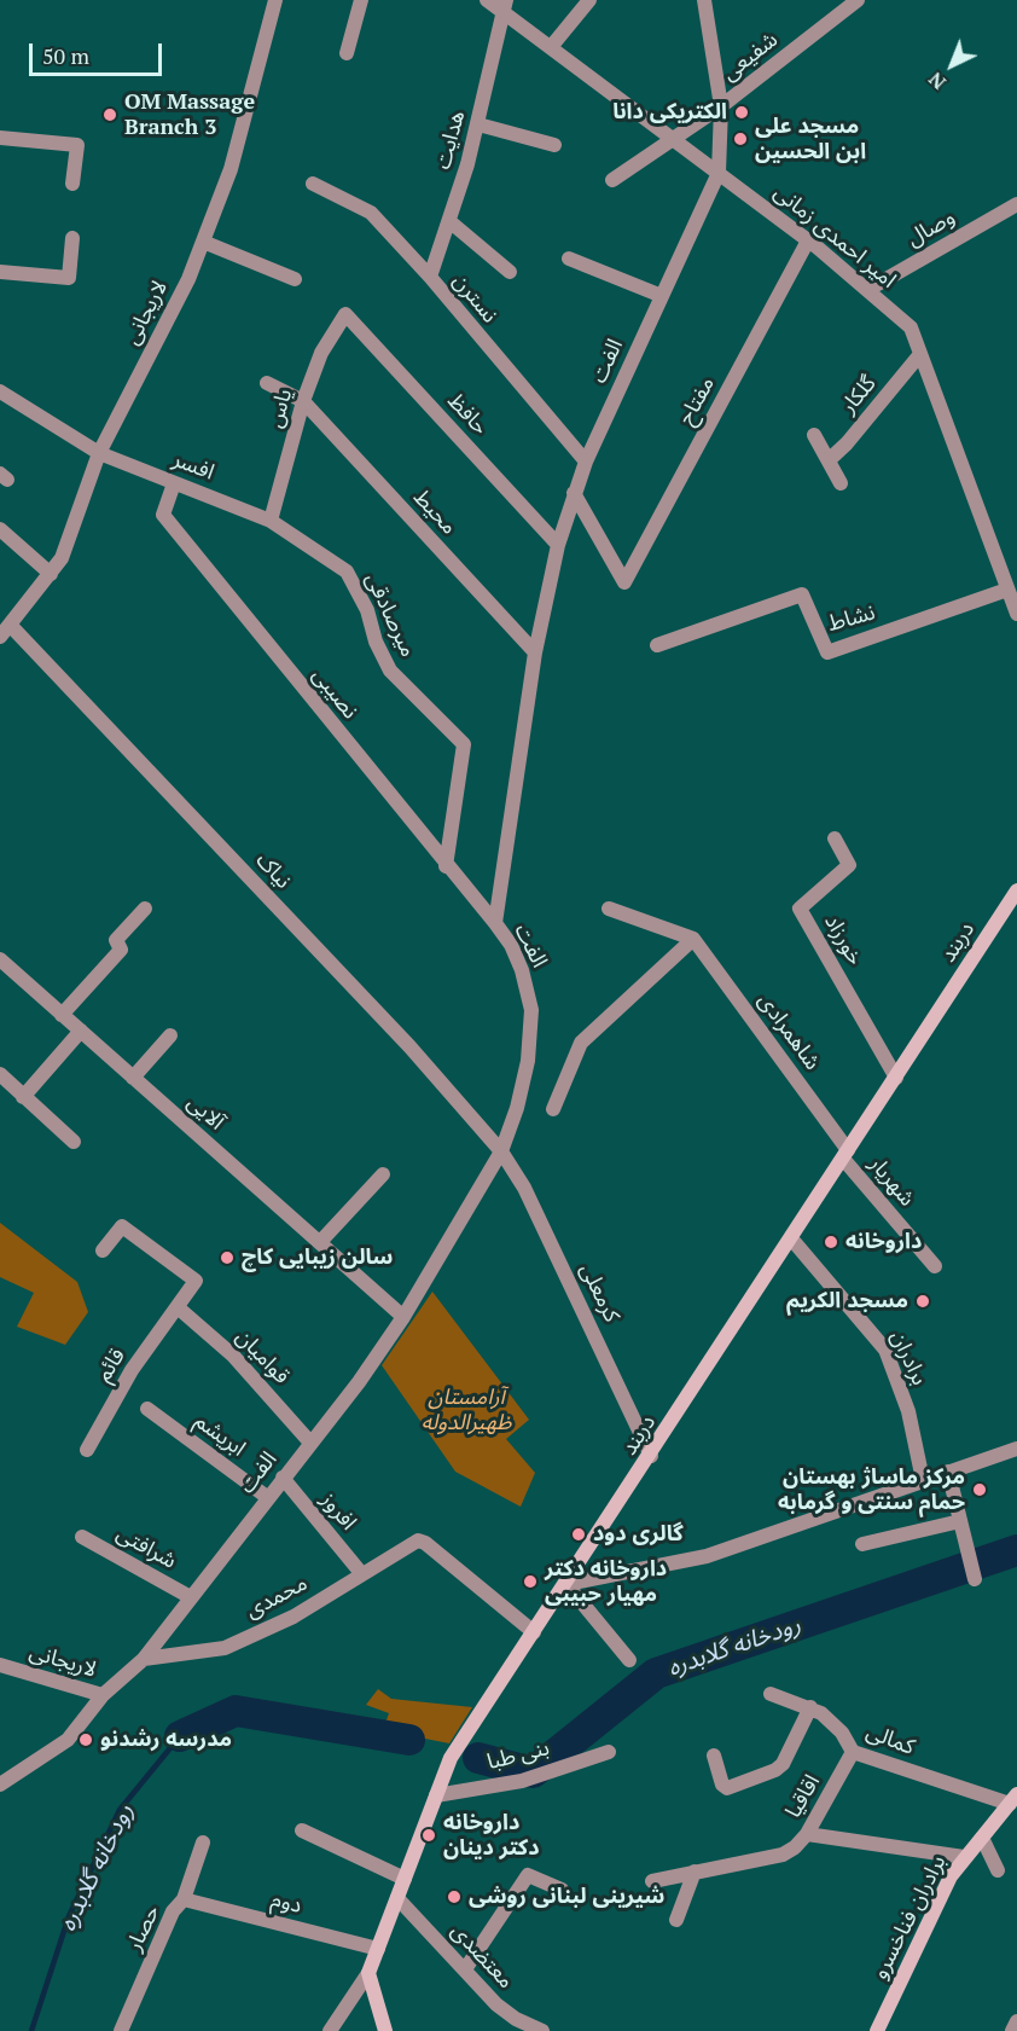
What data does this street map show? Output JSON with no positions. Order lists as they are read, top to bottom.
{
  "streets": {
    "main road": ["دربند", "برادران فناخسرو"],
    "street": [
      "شفیعی",
      "هدایت",
      "وصال",
      "امیر احمدی زمانی",
      "نسترن",
      "لاریجانی",
      "الفت",
      "گلکار",
      "مفتاح",
      "یاس",
      "حافظ",
      "افسر",
      "محیط",
      "میرصادقی",
      "نشاط",
      "نصیبی",
      "نیاک",
      "خورزاد",
      "شاهمرادی",
      "آلایی",
      "شهریار",
      "کرمعلی",
      "قوامیان",
      "برادران",
      "قائم",
      "ابریشم",
      "افروز",
      "شرافتی",
      "محمدی",
      "کمالی",
      "بنی طبا",
      "اقاقیا",
      "دوم",
      "حصار",
      "معتضدی"
    ]
  },
  "crossings": [
    ["شفیعی", "امیر احمدی زمانی"],
    ["شفیعی", "الفت"],
    ["هدایت", "امیر احمدی زمانی"],
    ["هدایت", "نسترن"],
    ["وصال", "امیر احمدی زمانی"],
    ["امیر احمدی زمانی", "الفت"],
    ["امیر احمدی زمانی", "گلکار"],
    ["امیر احمدی زمانی", "مفتاح"],
    ["امیر احمدی زمانی", "نشاط"],
    ["نسترن", "الفت"],
    ["لاریجانی", "الفت"],
    ["لاریجانی", "افسر"],
    ["لاریجانی", "نیاک"],
    ["لاریجانی", "محمدی"],
    ["الفت", "مفتاح"],
    ["الفت", "حافظ"],
    ["الفت", "محیط"],
    ["الفت", "نصیبی"],
    ["الفت", "نیاک"],
    ["الفت", "آلایی"],
    ["الفت", "کرمعلی"],
    ["الفت", "قوامیان"],
    ["الفت", "ابریشم"],
    ["الفت", "افروز"],
    ["الفت", "شرافتی"],
    ["الفت", "محمدی"],
    ["یاس", "حافظ"],
    ["یاس", "افسر"],
    ["یاس", "محیط"],
    ["یاس", "میرصادقی"],
    ["افسر", "میرصادقی"],
    ["افسر", "نصیبی"],
    ["میرصادقی", "نصیبی"],
    ["نیاک", "کرمعلی"],
    ["خورزاد", "دربند"],
    ["دربند", "شاهمرادی"],
    ["دربند", "شهریار"],
    ["دربند", "کرمعلی"],
    ["دربند", "برادران"],
    ["دربند", "محمدی"],
    ["دربند", "بنی طبا"],
    ["دربند", "دوم"],
    ["دربند", "معتضدی"],
    ["شاهمرادی", "شهریار"],
    ["قوامیان", "قائم"],
    ["افروز", "محمدی"],
    ["کمالی", "اقاقیا"],
    ["کمالی", "برادران فناخسرو"],
    ["دوم", "حصار"]
  ],
  "water": ["رودخانه گلابدره"],
  "parks": ["آرامستان ظهیرالدوله"],
  "places": [
    "الکتریکی دانا",
    "OM Massage Branch 3",
    "مسجد علی ابن الحسین",
    "داروخانه",
    "سالن زیبایی کاچ",
    "مسجد الکریم",
    "مرکز ماساژ بهستان حمام سنتی و گرمابه",
    "گالری دود",
    "داروخانه دکتر مهیار حبیبی",
    "مدرسه رشدنو",
    "داروخانه دکتر دینان",
    "شیرینی لبنانی روشی"
  ],
  "scale_bar": "50 m",
  "north": "bottom left"
}
